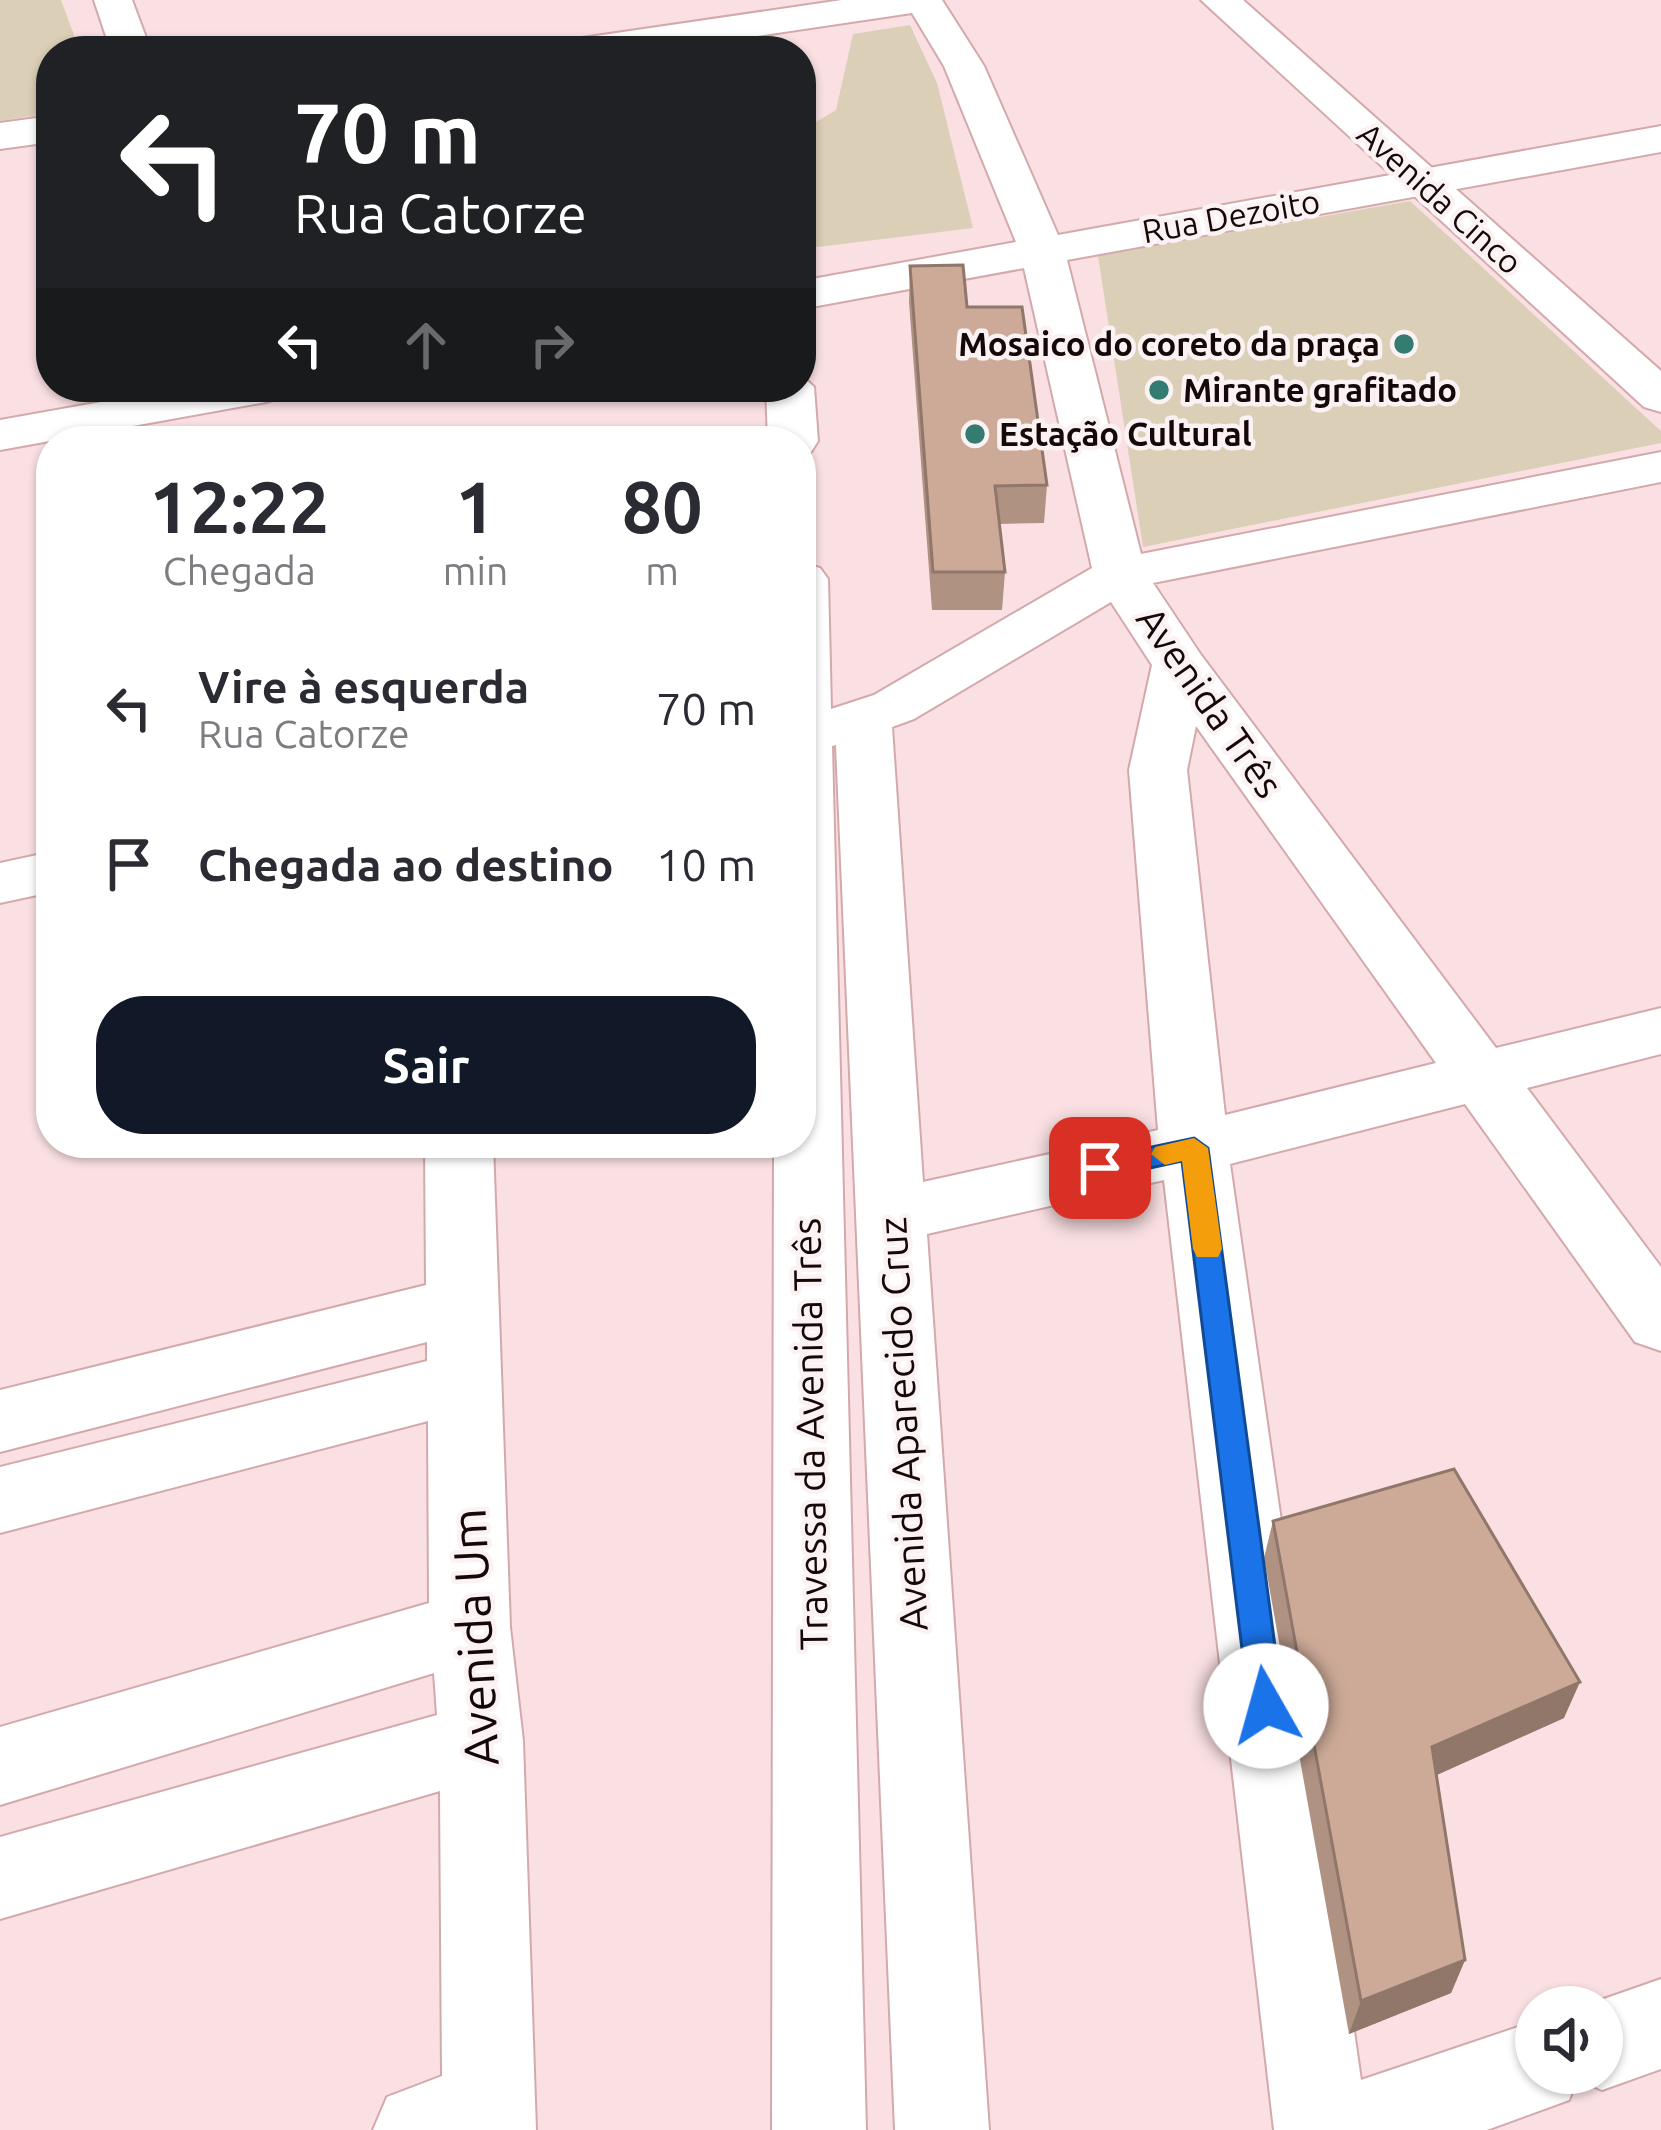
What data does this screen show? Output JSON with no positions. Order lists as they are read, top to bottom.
{
  "streets": {
    "street": [
      "Avenida Cinco",
      "Rua Dezoito",
      "Avenida Três",
      "Avenida Aparecido Cruz",
      "Travessa da Avenida Três",
      "Avenida Um"
    ]
  },
  "crossings": [
    ["Avenida Cinco", "Rua Dezoito"],
    ["Rua Dezoito", "Avenida Três"],
    ["Avenida Aparecido Cruz", "Travessa da Avenida Três"]
  ],
  "places": ["Mosaico do coreto da praça", "Mirante grafitado", "Estação Cultural"],
  "page": {
    "turn": ["70 m", "Rua Catorze"],
    "eta": [
      "12:22",
      "Chegada",
      "1",
      "min",
      "80",
      "m"
    ],
    "list": [
      {
        "name": "Vire à esquerda",
        "note": "Rua Catorze",
        "value": "70 m"
      },
      {
        "name": "Chegada ao destino",
        "value": "10 m"
      }
    ],
    "buttons": "Sair"
  }
}
